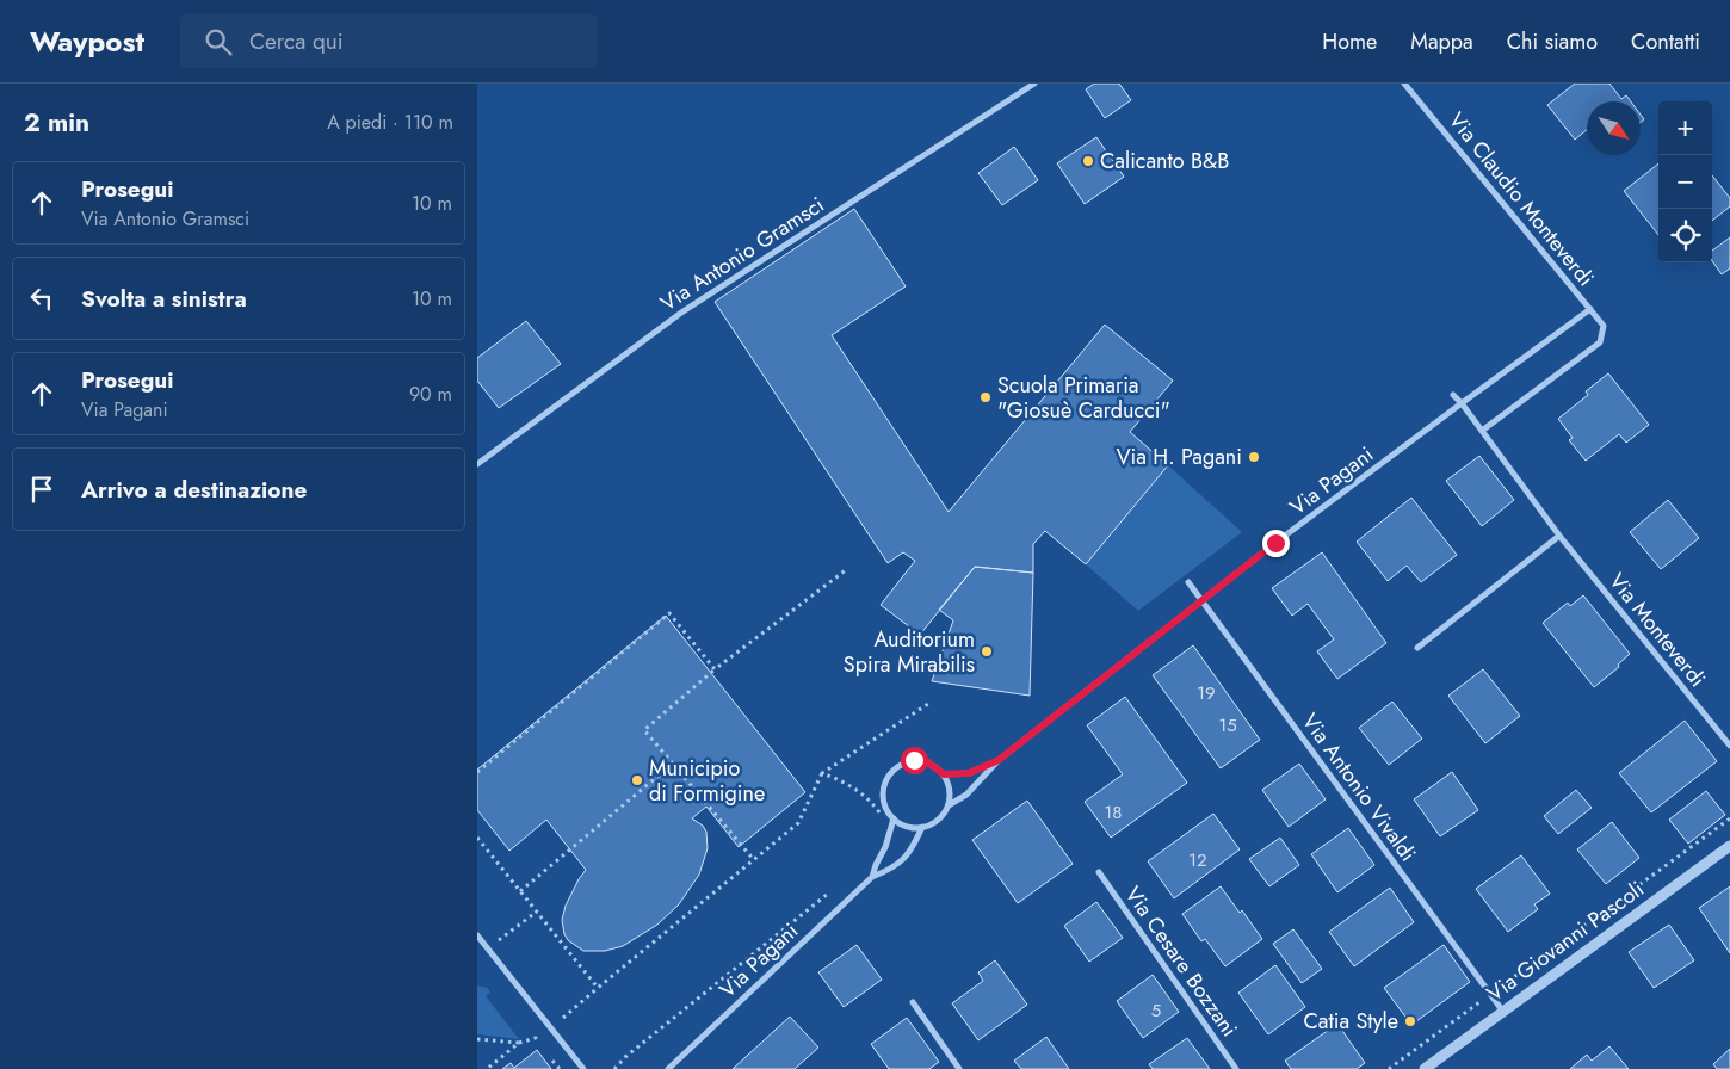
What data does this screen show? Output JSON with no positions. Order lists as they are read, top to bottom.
{
  "streets": {
    "street": [
      "Via Claudio Monteverdi",
      "Via Antonio Gramsci",
      "Via Pagani",
      "Via Monteverdi",
      "Via Antonio Vivaldi",
      "Via Giovanni Pascoli",
      "Via Cesare Bozzani"
    ]
  },
  "crossings": [
    ["Via Claudio Monteverdi", "Via Pagani"],
    ["Via Claudio Monteverdi", "Via Monteverdi"],
    ["Via Pagani", "Via Antonio Vivaldi"],
    ["Via Antonio Vivaldi", "Via Giovanni Pascoli"]
  ],
  "places": [
    "Calicanto B&B",
    "Scuola Primaria \"Giosuè Carducci\"",
    "Via H. Pagani",
    "Auditorium Spira Mirabilis",
    "Municipio di Formigine",
    "Catia Style"
  ],
  "house_numbers": [
    "19",
    "15",
    "18",
    "12",
    "5"
  ],
  "north": "bottom right",
  "page": {
    "header": "Waypost",
    "search": "Cerca qui",
    "nav": [
      "Home",
      "Mappa",
      "Chi siamo",
      "Contatti"
    ],
    "heading": ["2 min", "A piedi · 110 m"],
    "map_buttons": ["+", "−"],
    "list": [
      ["Prosegui", "Via Antonio Gramsci", "10 m"],
      ["Svolta a sinistra", "10 m"],
      ["Prosegui", "Via Pagani", "90 m"],
      "Arrivo a destinazione"
    ]
  }
}
